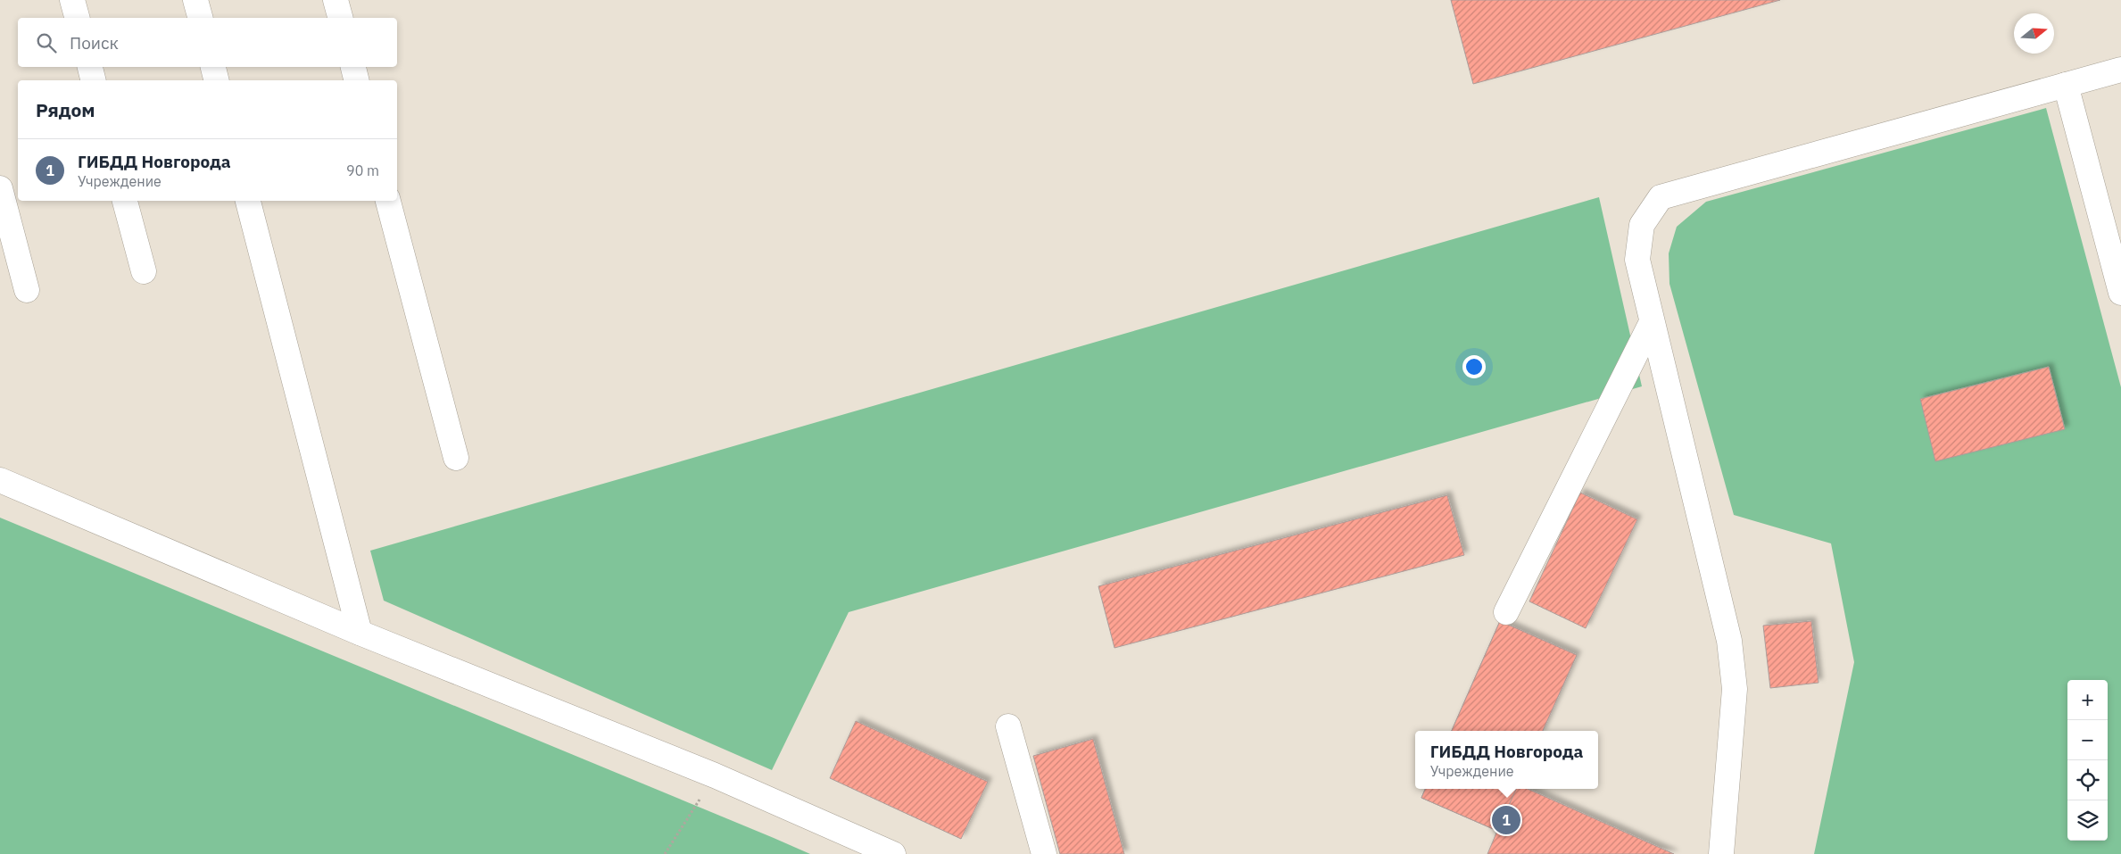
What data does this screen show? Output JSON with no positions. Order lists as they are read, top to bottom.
{
  "north": "right",
  "page": {
    "search": "Поиск",
    "heading": "Рядом",
    "list": [
      {
        "mark": "1",
        "name": "ГИБДД Новгорода",
        "note": "Учреждение",
        "value": "90 m"
      }
    ],
    "map_buttons": ["+", "−"],
    "popup": ["ГИБДД Новгорода", "Учреждение"],
    "pins": "1"
  }
}
